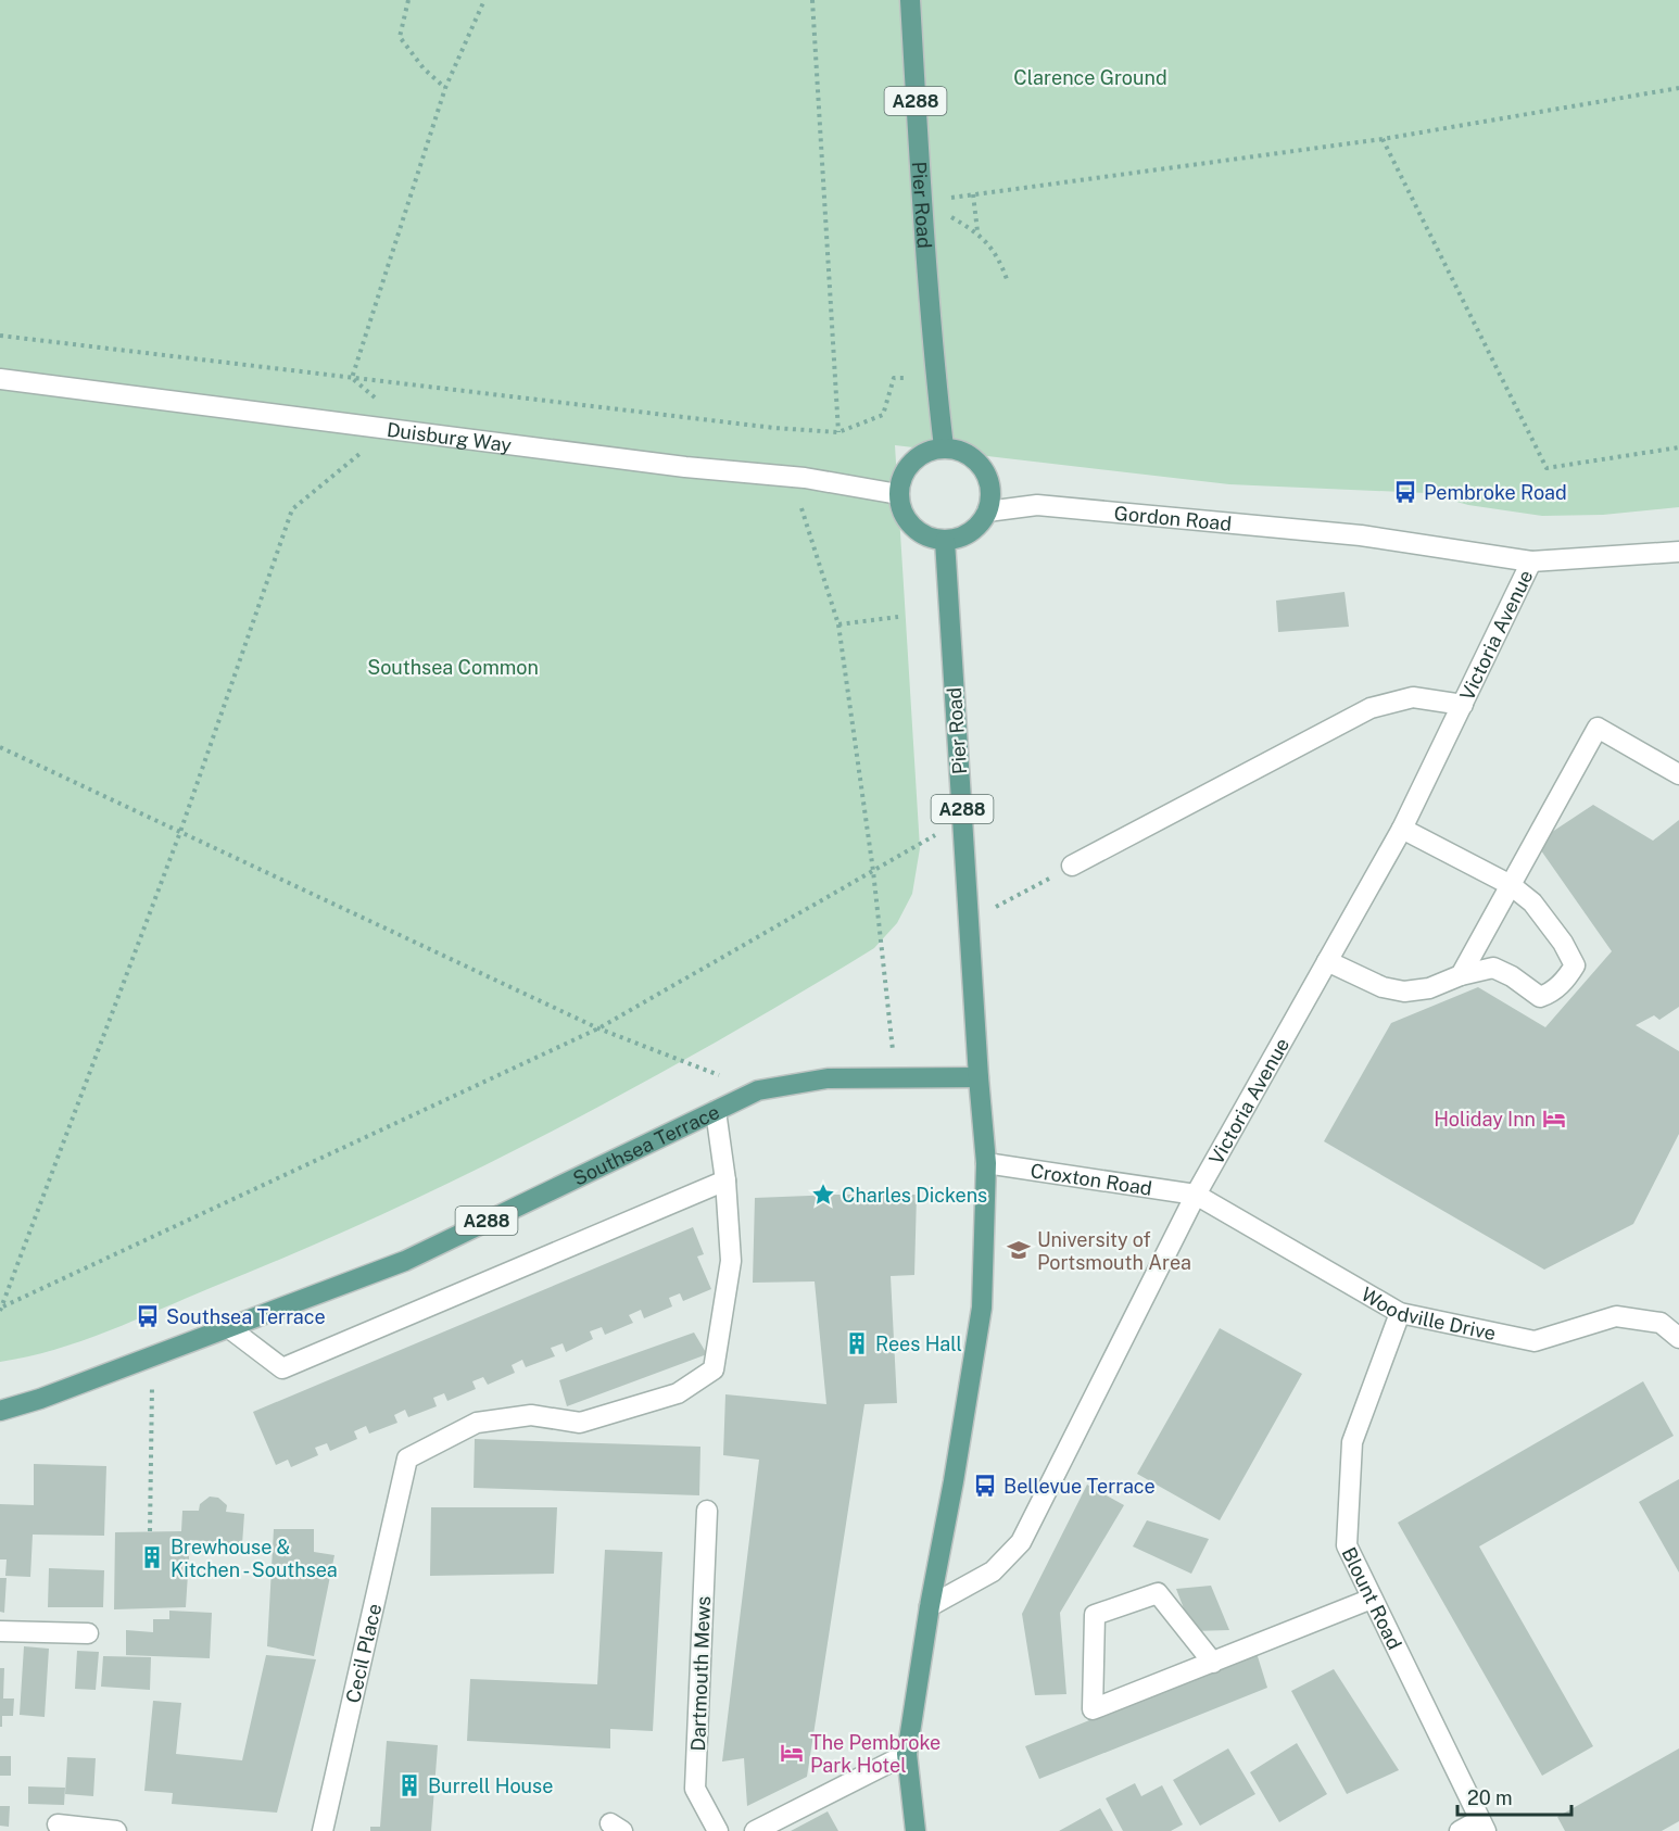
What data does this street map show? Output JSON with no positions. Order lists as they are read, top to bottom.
{
  "streets": {
    "main road": ["A288", "Pier Road", "Southsea Terrace"],
    "street": [
      "Duisburg Way",
      "Gordon Road",
      "Victoria Avenue",
      "Croxton Road",
      "Woodville Drive",
      "Blount Road",
      "Cecil Place",
      "Dartmouth Mews"
    ]
  },
  "crossings": [
    ["A288", "Pier Road"],
    ["A288", "Victoria Avenue"],
    ["A288", "Southsea Terrace"],
    ["A288", "Croxton Road"],
    ["Pier Road", "Duisburg Way"],
    ["Pier Road", "Gordon Road"],
    ["Pier Road", "Southsea Terrace"],
    ["Duisburg Way", "Gordon Road"],
    ["Gordon Road", "Victoria Avenue"],
    ["Victoria Avenue", "Croxton Road"],
    ["Victoria Avenue", "Woodville Drive"],
    ["Croxton Road", "Woodville Drive"],
    ["Woodville Drive", "Blount Road"]
  ],
  "parks": ["Clarence Ground", "Southsea Common"],
  "places": {
    "bus stop": ["Pembroke Road", "Southsea Terrace", "Bellevue Terrace"],
    "hotel": ["Holiday Inn", "The Pembroke Park Hotel"],
    "place": ["Charles Dickens"],
    "school or university": ["University of Portsmouth Area"],
    "building": ["Rees Hall", "Brewhouse & Kitchen - Southsea", "Burrell House"]
  },
  "scale_bar": "20 m"
}
